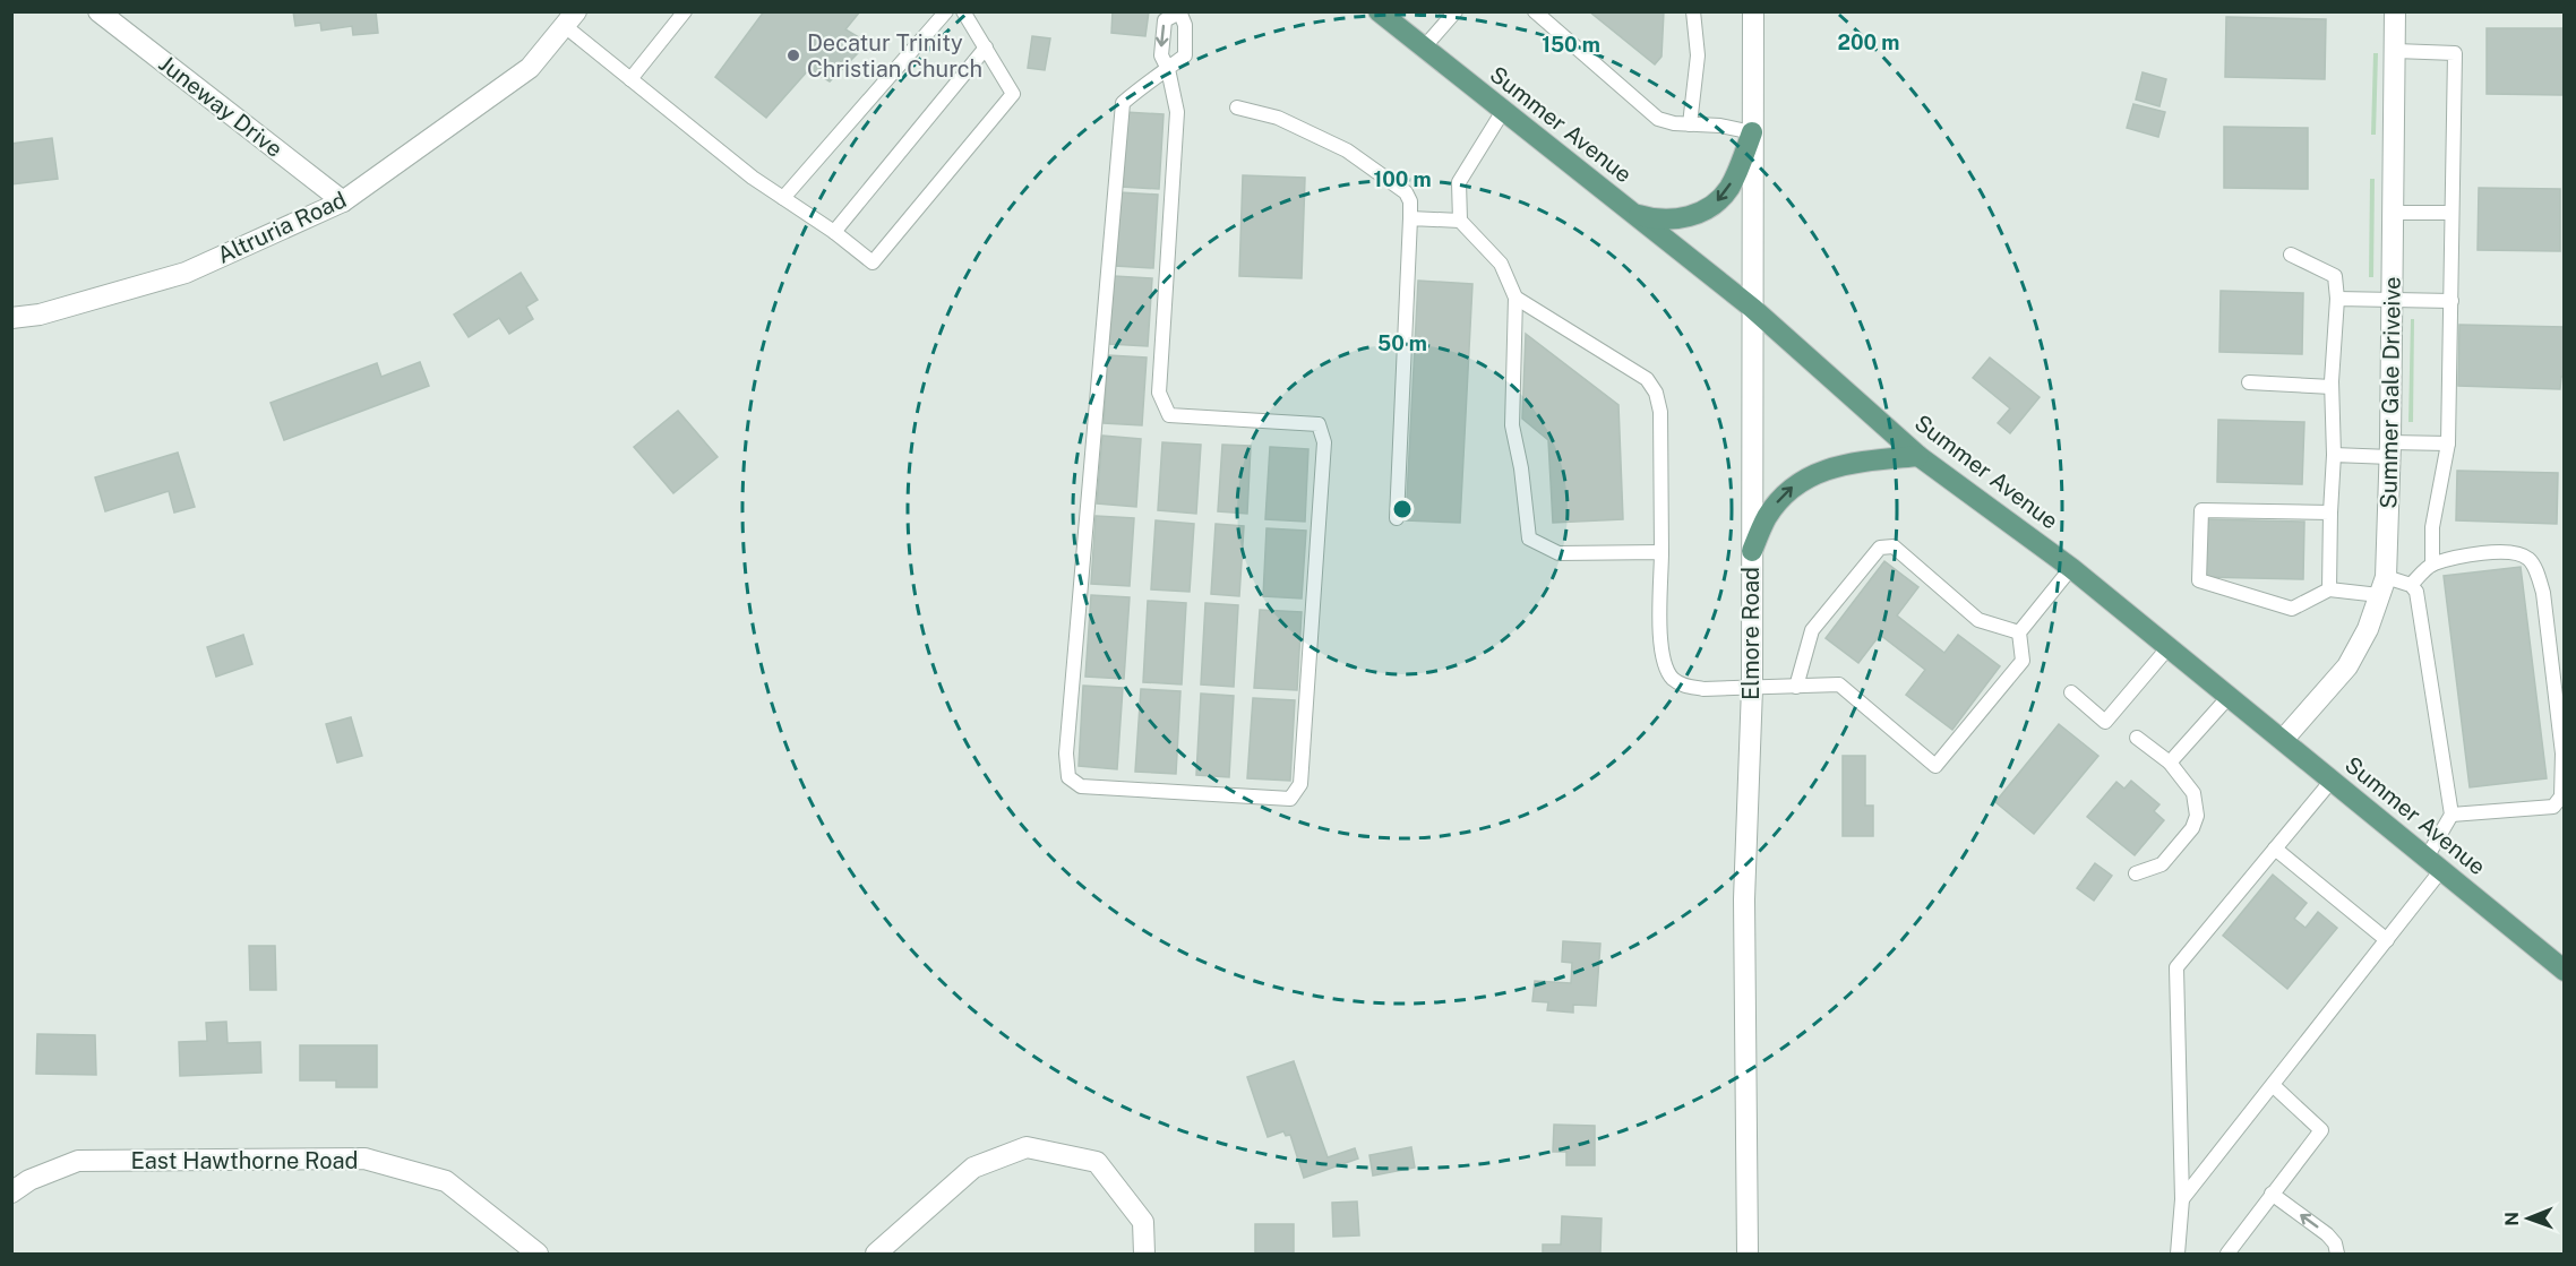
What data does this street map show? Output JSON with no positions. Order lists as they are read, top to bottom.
{
  "streets": {
    "main road": ["Summer Avenue"],
    "street": [
      "Juneway Drive",
      "Altruria Road",
      "Summer Gale Driveive",
      "Elmore Road",
      "East Hawthorne Road"
    ]
  },
  "crossings": [
    ["Juneway Drive", "Altruria Road"],
    ["Summer Avenue", "Summer Gale Driveive"],
    ["Summer Avenue", "Elmore Road"]
  ],
  "places": ["Decatur Trinity Christian Church"],
  "north": "left",
  "rings": [
    "200 m",
    "150 m",
    "100 m",
    "50 m"
  ]
}
